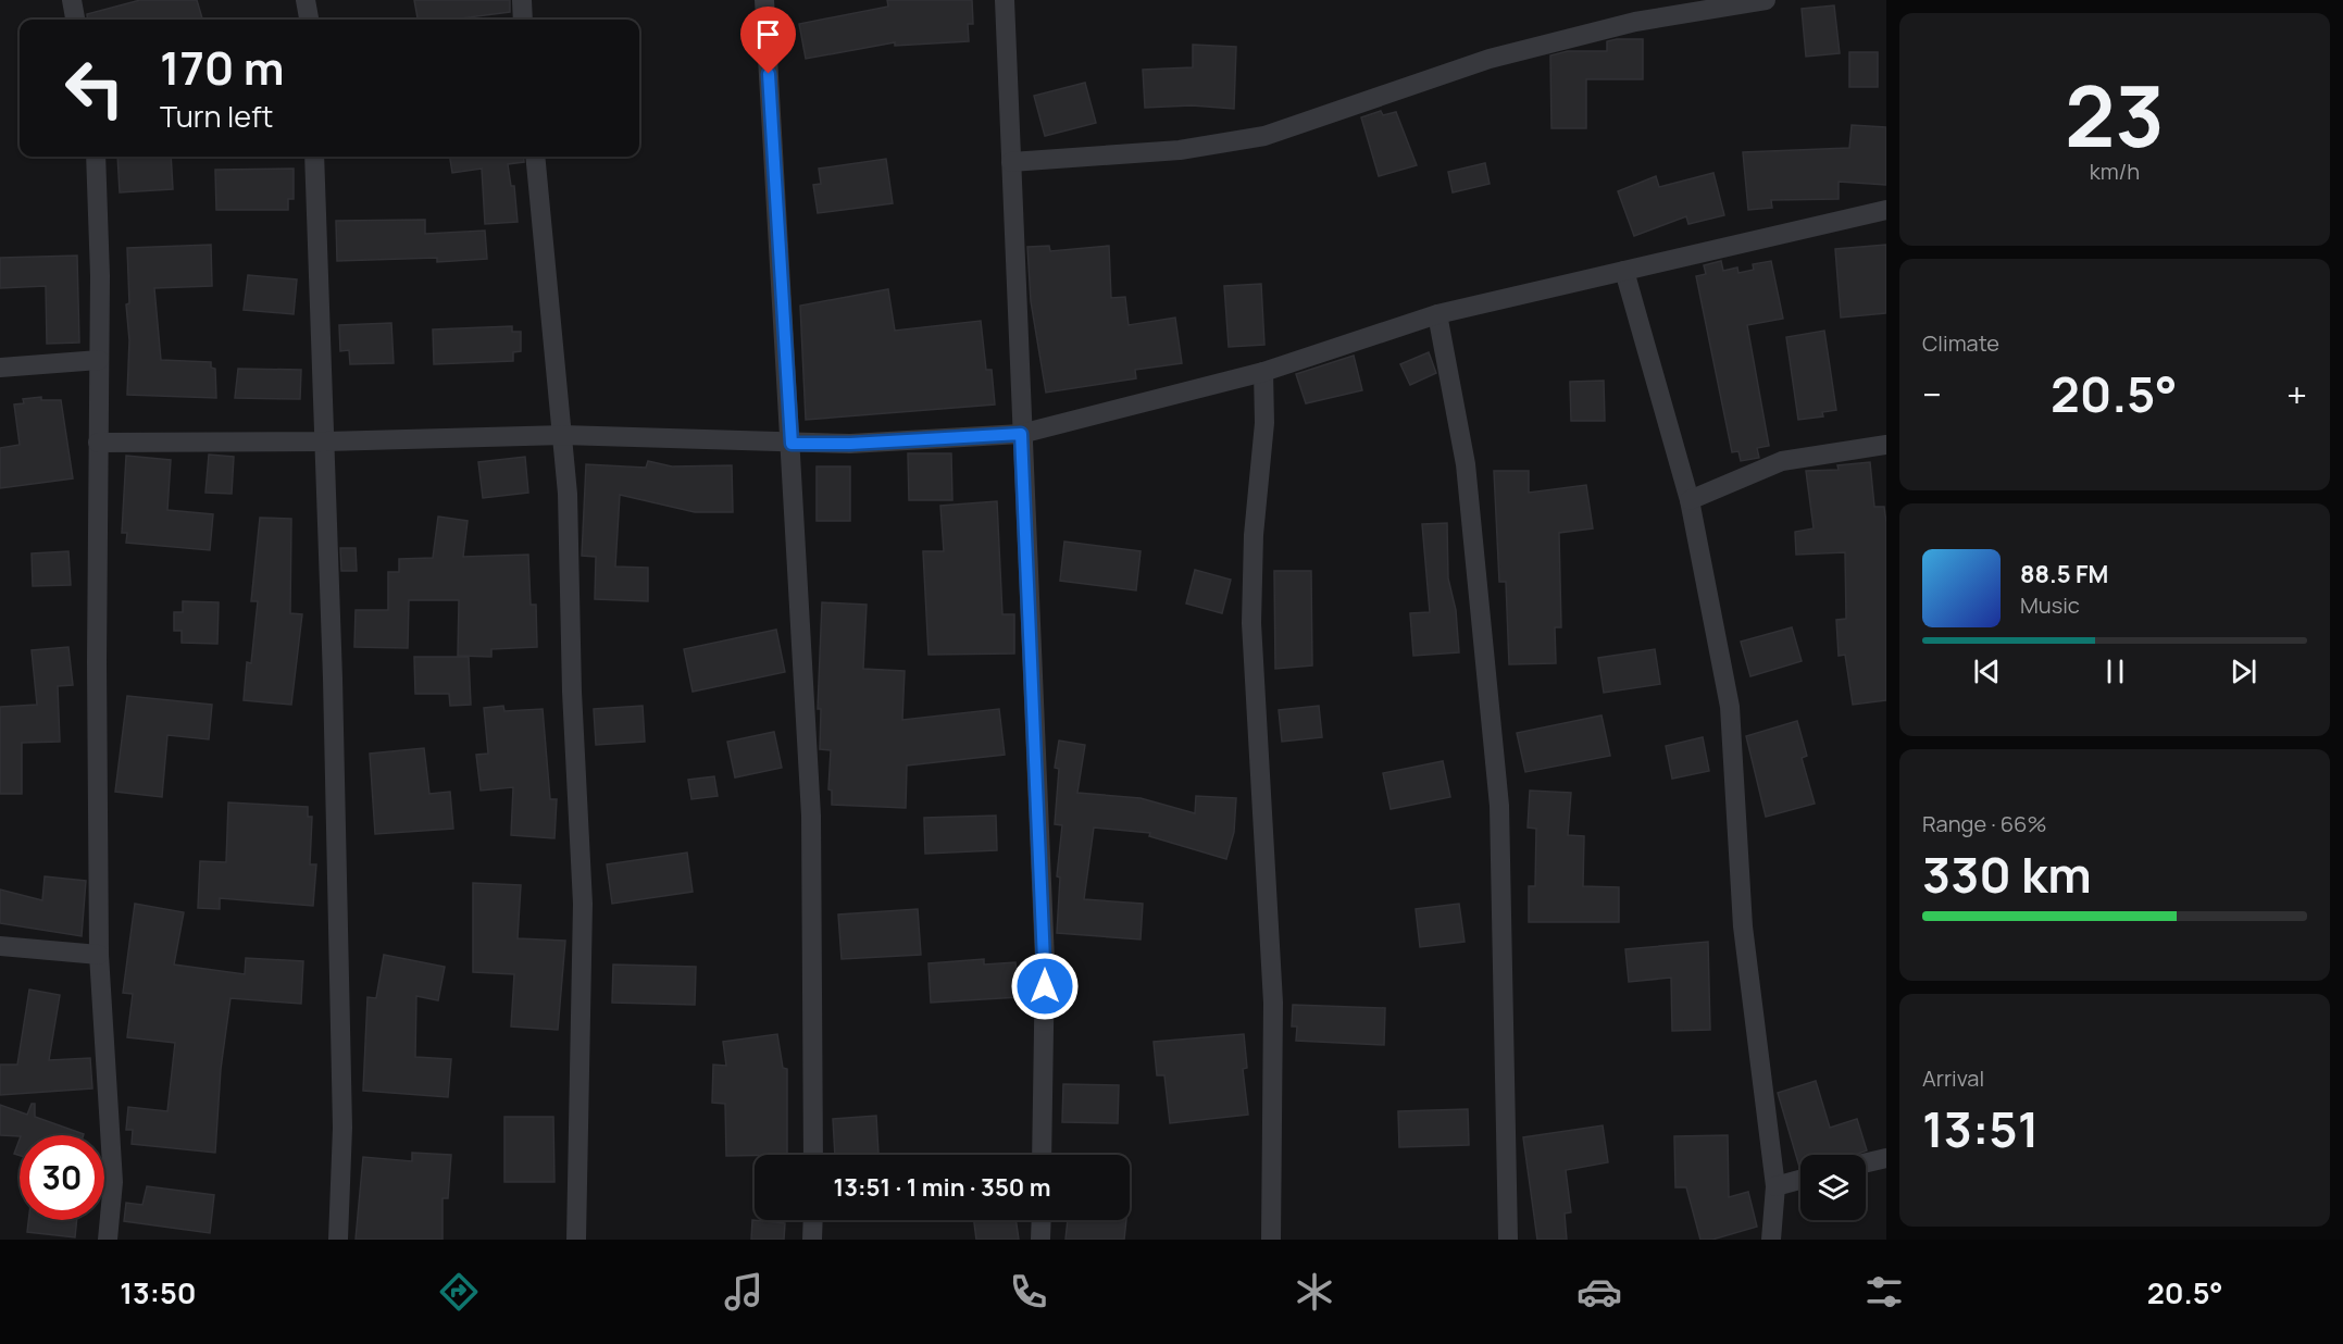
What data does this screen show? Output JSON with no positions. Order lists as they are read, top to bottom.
{
  "page": {
    "tile": [
      ["23", "km/h"],
      "Climate",
      ["Range · 66%", "330 km"],
      ["Arrival", "13:51"]
    ],
    "turn": ["170 m", "Turn left"],
    "heat": ["−", "20.5°", "+"],
    "song": ["88.5 FM", "Music"],
    "limit": "30",
    "trip": "13:51 · 1 min · 350 m",
    "tabs": ["13:50", "20.5°"]
  }
}
